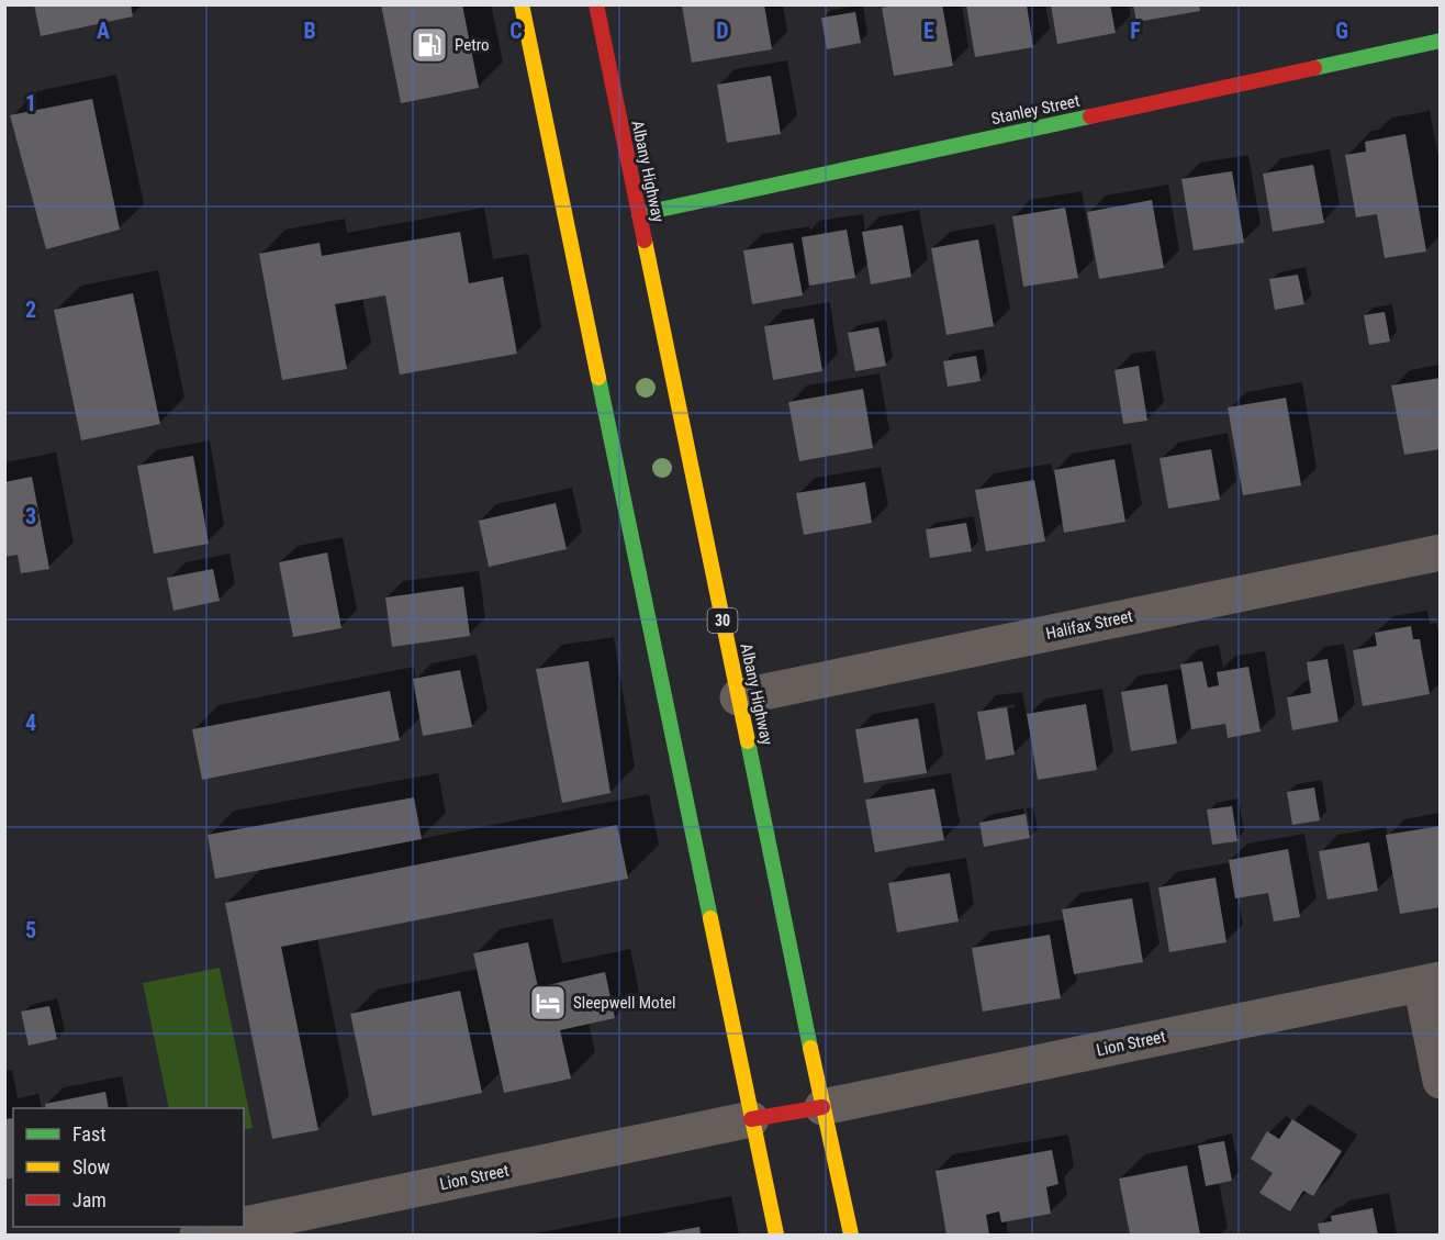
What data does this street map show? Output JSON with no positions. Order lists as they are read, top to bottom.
{
  "streets": {
    "main road": ["Stanley Street", "Albany Highway", "30"],
    "street": ["Halifax Street", "Lion Street"]
  },
  "crossings": [
    ["Stanley Street", "Albany Highway"],
    ["Albany Highway", "Halifax Street"],
    ["Albany Highway", "Lion Street"]
  ],
  "places": {
    "fuel station": ["Petro"],
    "hotel": ["Sleepwell Motel"]
  },
  "legend": ["Fast", "Slow", "Jam"],
  "grid": {
    "columns": [
      "A",
      "B",
      "C",
      "D",
      "E",
      "F",
      "G"
    ],
    "rows": [
      "1",
      "2",
      "3",
      "4",
      "5"
    ]
  }
}
